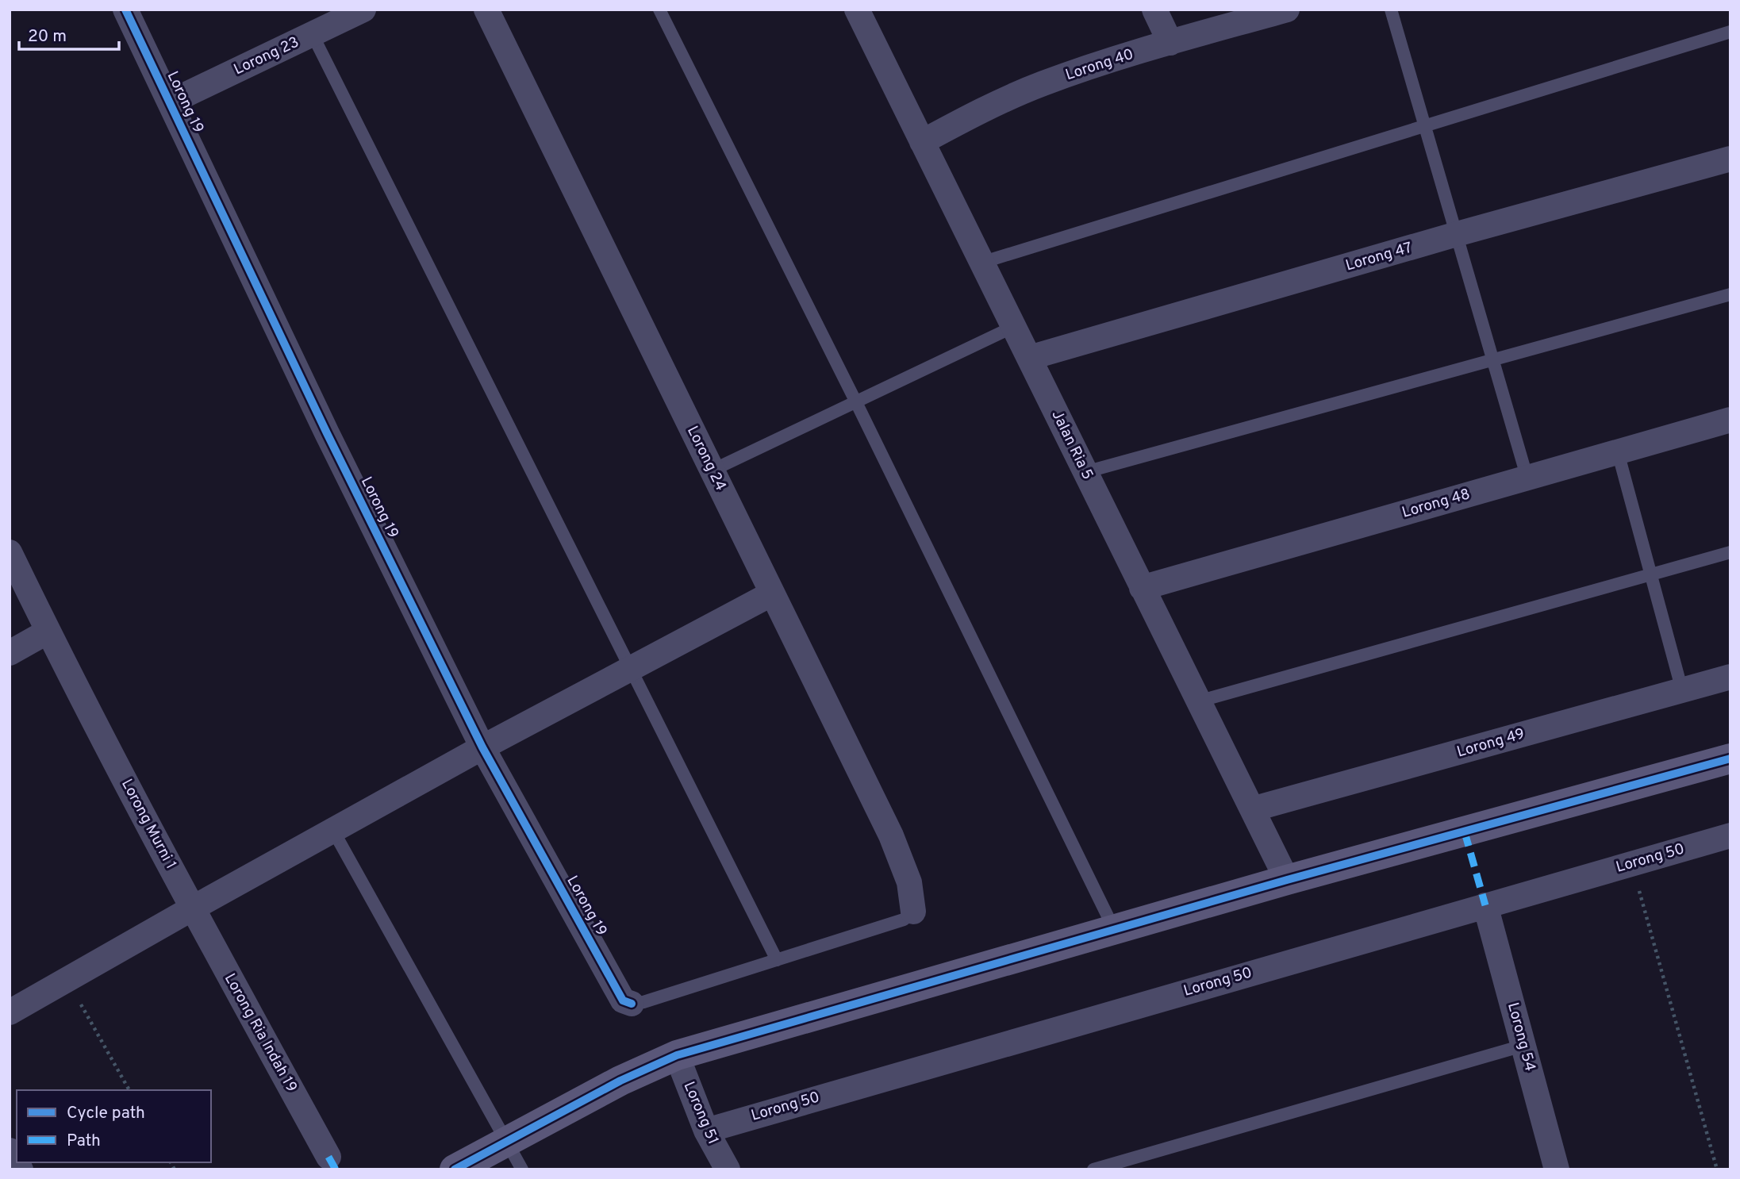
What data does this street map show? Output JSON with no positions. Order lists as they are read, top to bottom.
{
  "streets": {
    "street": [
      "Lorong 23",
      "Lorong 40",
      "Lorong 19",
      "Lorong 47",
      "Jalan Ria 5",
      "Lorong 24",
      "Lorong 48",
      "Lorong 49",
      "Lorong Murni 1",
      "Lorong 50",
      "Lorong Ria Indah 19",
      "Lorong 54",
      "Lorong 51"
    ]
  },
  "crossings": [
    ["Lorong 23", "Lorong 19"],
    ["Lorong 40", "Jalan Ria 5"],
    ["Lorong 47", "Jalan Ria 5"],
    ["Jalan Ria 5", "Lorong 48"],
    ["Jalan Ria 5", "Lorong 49"],
    ["Lorong Murni 1", "Lorong Ria Indah 19"],
    ["Lorong 50", "Lorong 54"],
    ["Lorong 50", "Lorong 51"]
  ],
  "legend": ["Cycle path", "Path"],
  "scale_bar": "20 m"
}
